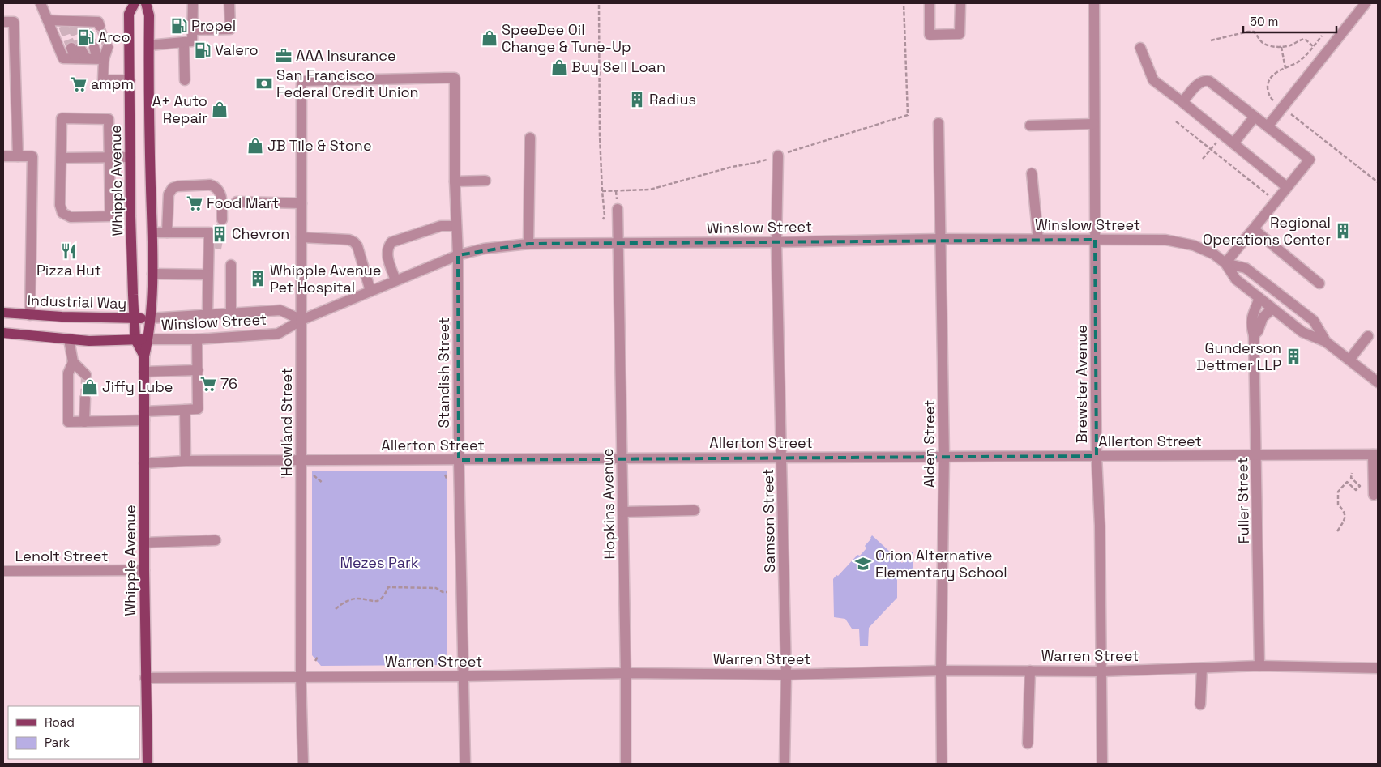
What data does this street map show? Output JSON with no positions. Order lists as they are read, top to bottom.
{
  "streets": {
    "main road": ["Whipple Avenue", "Industrial Way"],
    "street": [
      "Winslow Street",
      "Standish Street",
      "Brewster Avenue",
      "Howland Street",
      "Allerton Street",
      "Alden Street",
      "Fuller Street",
      "Hopkins Avenue",
      "Samson Street",
      "Lenolt Street",
      "Warren Street"
    ]
  },
  "crossings": [
    ["Whipple Avenue", "Winslow Street"],
    ["Whipple Avenue", "Industrial Way"],
    ["Whipple Avenue", "Allerton Street"],
    ["Whipple Avenue", "Lenolt Street"],
    ["Whipple Avenue", "Warren Street"],
    ["Winslow Street", "Industrial Way"],
    ["Winslow Street", "Standish Street"],
    ["Winslow Street", "Brewster Avenue"],
    ["Winslow Street", "Howland Street"],
    ["Winslow Street", "Alden Street"],
    ["Winslow Street", "Fuller Street"],
    ["Winslow Street", "Hopkins Avenue"],
    ["Winslow Street", "Samson Street"],
    ["Standish Street", "Howland Street"],
    ["Standish Street", "Allerton Street"],
    ["Standish Street", "Warren Street"],
    ["Brewster Avenue", "Allerton Street"],
    ["Brewster Avenue", "Warren Street"],
    ["Howland Street", "Allerton Street"],
    ["Howland Street", "Warren Street"],
    ["Allerton Street", "Alden Street"],
    ["Allerton Street", "Fuller Street"],
    ["Allerton Street", "Hopkins Avenue"],
    ["Allerton Street", "Samson Street"],
    ["Alden Street", "Warren Street"],
    ["Fuller Street", "Warren Street"],
    ["Hopkins Avenue", "Warren Street"],
    ["Samson Street", "Warren Street"]
  ],
  "parks": ["Mezes Park"],
  "places": {
    "fuel station": ["Propel", "Arco", "Valero"],
    "shop": [
      "SpeeDee Oil Change & Tune-Up",
      "Buy Sell Loan",
      "A+ Auto Repair",
      "JB Tile & Stone",
      "Jiffy Lube"
    ],
    "office": ["AAA Insurance"],
    "bank": ["San Francisco Federal Credit Union"],
    "supermarket": ["ampm", "Food Mart", "76"],
    "building": [
      "Radius",
      "Regional Operations Center",
      "Chevron",
      "Whipple Avenue Pet Hospital",
      "Gunderson Dettmer LLP"
    ],
    "restaurant": ["Pizza Hut"],
    "school or university": ["Orion Alternative Elementary School"]
  },
  "legend": ["Road", "Park"],
  "scale_bar": "50 m"
}
